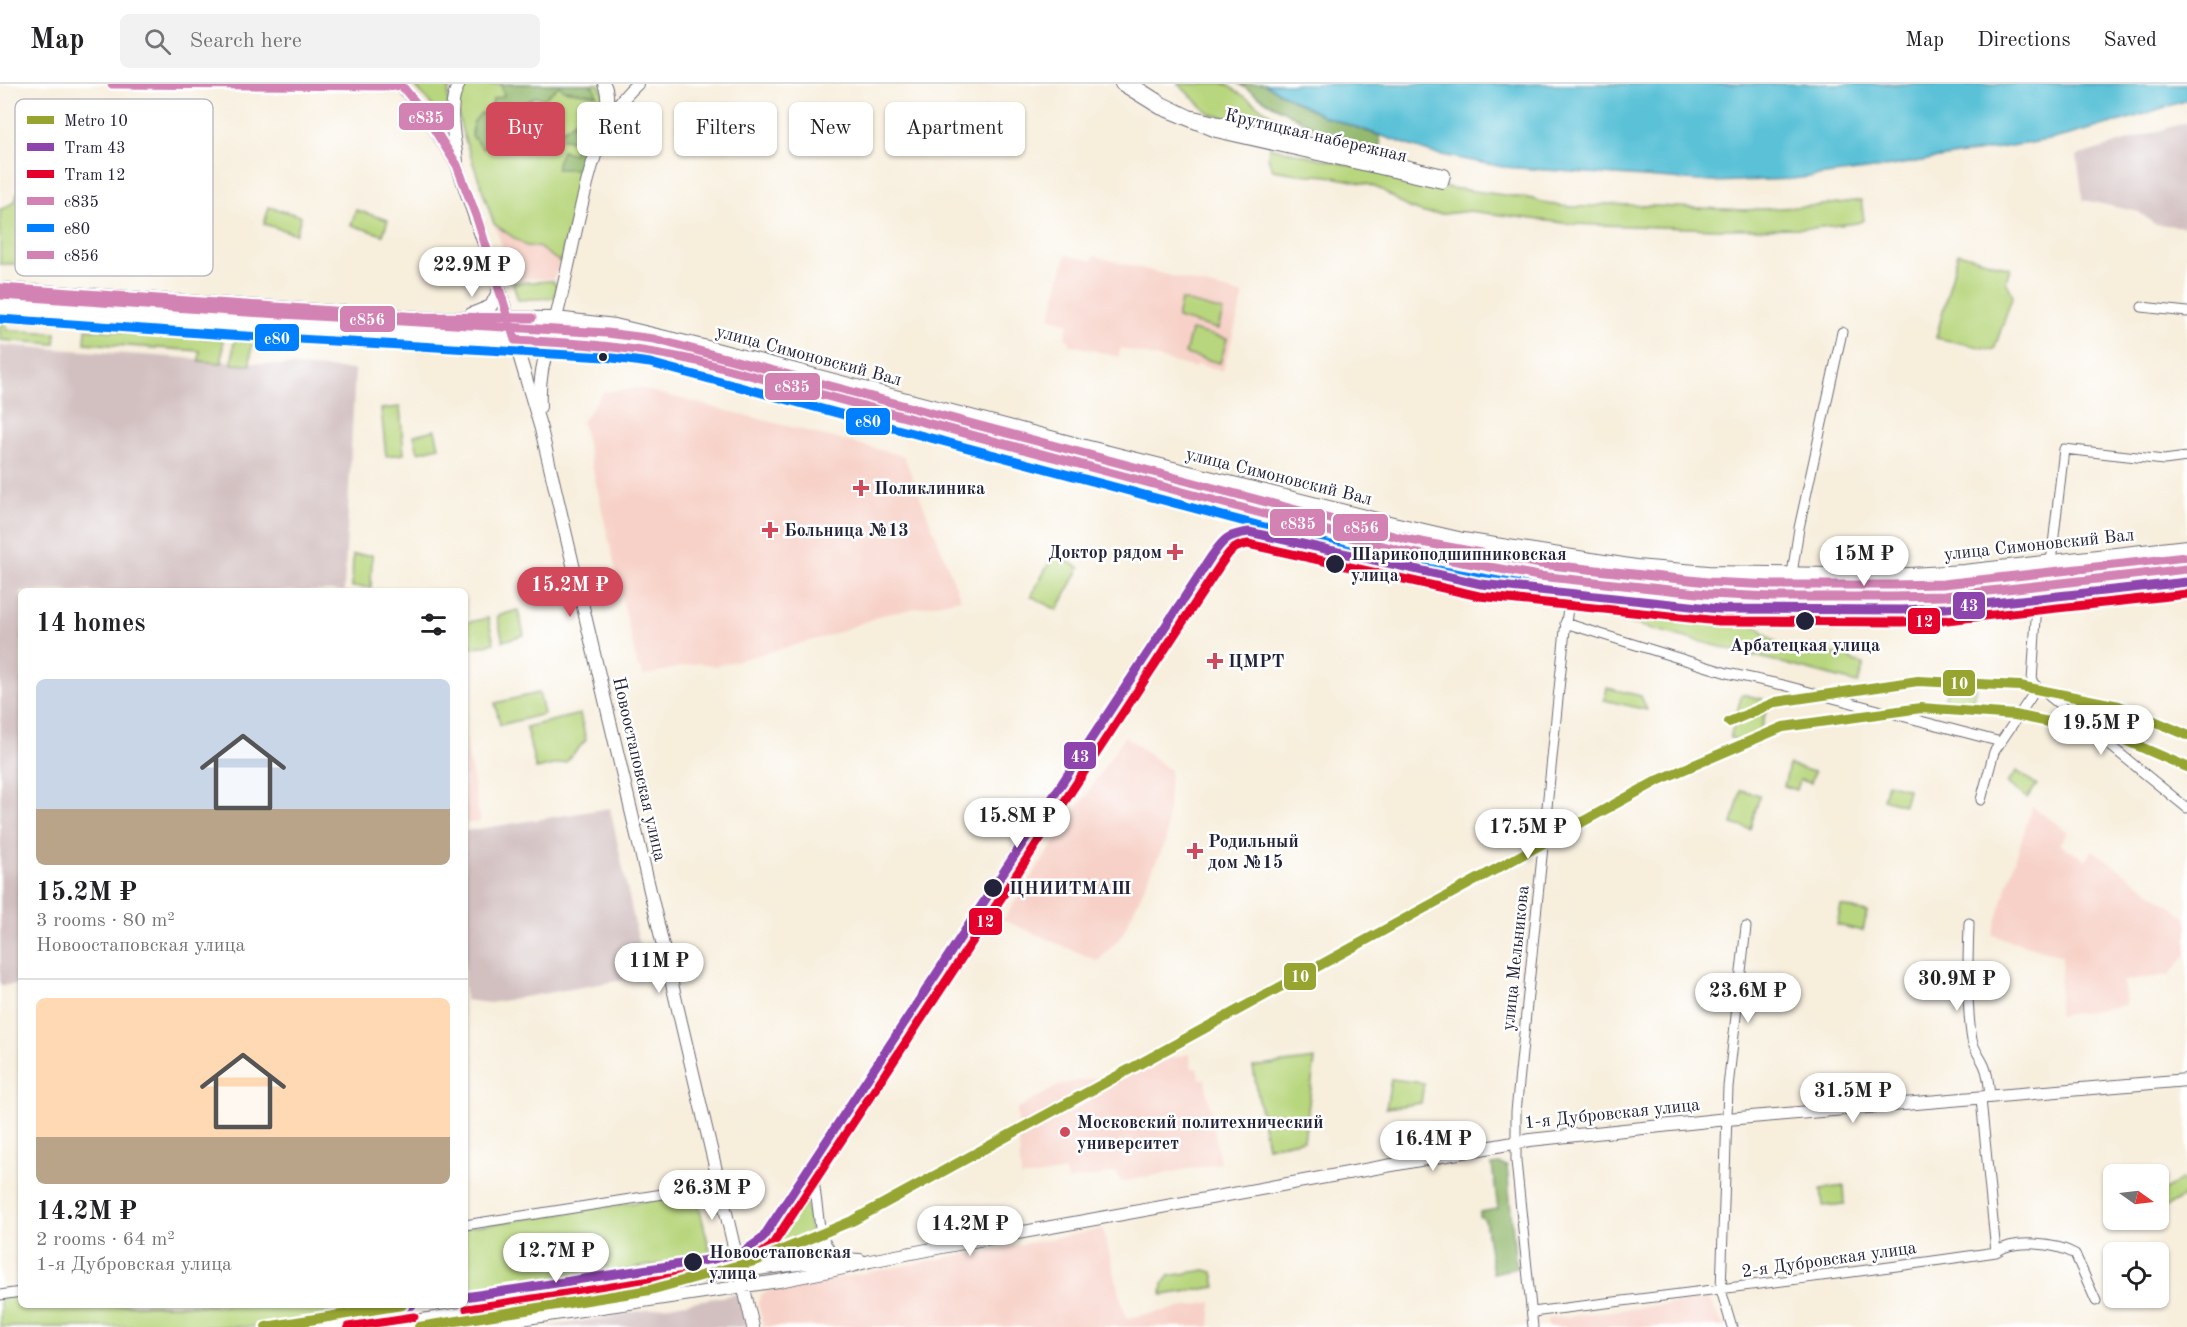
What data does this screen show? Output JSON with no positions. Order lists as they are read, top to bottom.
{
  "streets": {
    "main road": [
      "Крутицкая набережная",
      "улица Симоновский Вал",
      "Новоостаповская улица",
      "1-я Дубровская улица"
    ],
    "street": ["улица Мельникова", "2-я Дубровская улица"]
  },
  "crossings": [
    ["улица Симоновский Вал", "Новоостаповская улица"],
    ["улица Симоновский Вал", "улица Мельникова"],
    ["Новоостаповская улица", "1-я Дубровская улица"],
    ["улица Мельникова", "1-я Дубровская улица"],
    ["улица Мельникова", "2-я Дубровская улица"]
  ],
  "places": {
    "health": [
      "Поликлиника",
      "Больница №13",
      "Доктор рядом",
      "ЦМРТ",
      "Родильный дом №15"
    ],
    "other": [
      "Шарикоподшипниковская улица",
      "Арбатецкая улица",
      "ЦНИИТМАШ",
      "Московский политехнический университет",
      "Новоостаповская улица"
    ]
  },
  "lines": [
    "transit line с835",
    "transit line с856",
    "transit line е80",
    "tram line 43",
    "tram line 12",
    "metro line 10"
  ],
  "legend": [
    "Metro 10",
    "Tram 43",
    "Tram 12",
    "с835",
    "е80",
    "с856"
  ],
  "north": "right",
  "page": {
    "header": "Map",
    "search": "Search here",
    "nav": ["Map", "Directions", "Saved"],
    "chip": [
      "Buy",
      "Rent",
      "Filters",
      "New",
      "Apartment"
    ],
    "price": [
      "22.9M ₽",
      "15M ₽",
      "15.2M ₽",
      "19.5M ₽",
      "15.8M ₽",
      "17.5M ₽",
      "11M ₽",
      "30.9M ₽",
      "23.6M ₽",
      "31.5M ₽",
      "16.4M ₽",
      "26.3M ₽",
      "14.2M ₽",
      "12.7M ₽"
    ],
    "heading": "14 homes",
    "list": [
      {
        "name": "15.2M ₽",
        "note": "3 rooms · 80 m² · Новоостаповская улица"
      },
      {
        "name": "14.2M ₽",
        "note": "2 rooms · 64 m² · 1-я Дубровская улица"
      }
    ]
  }
}
